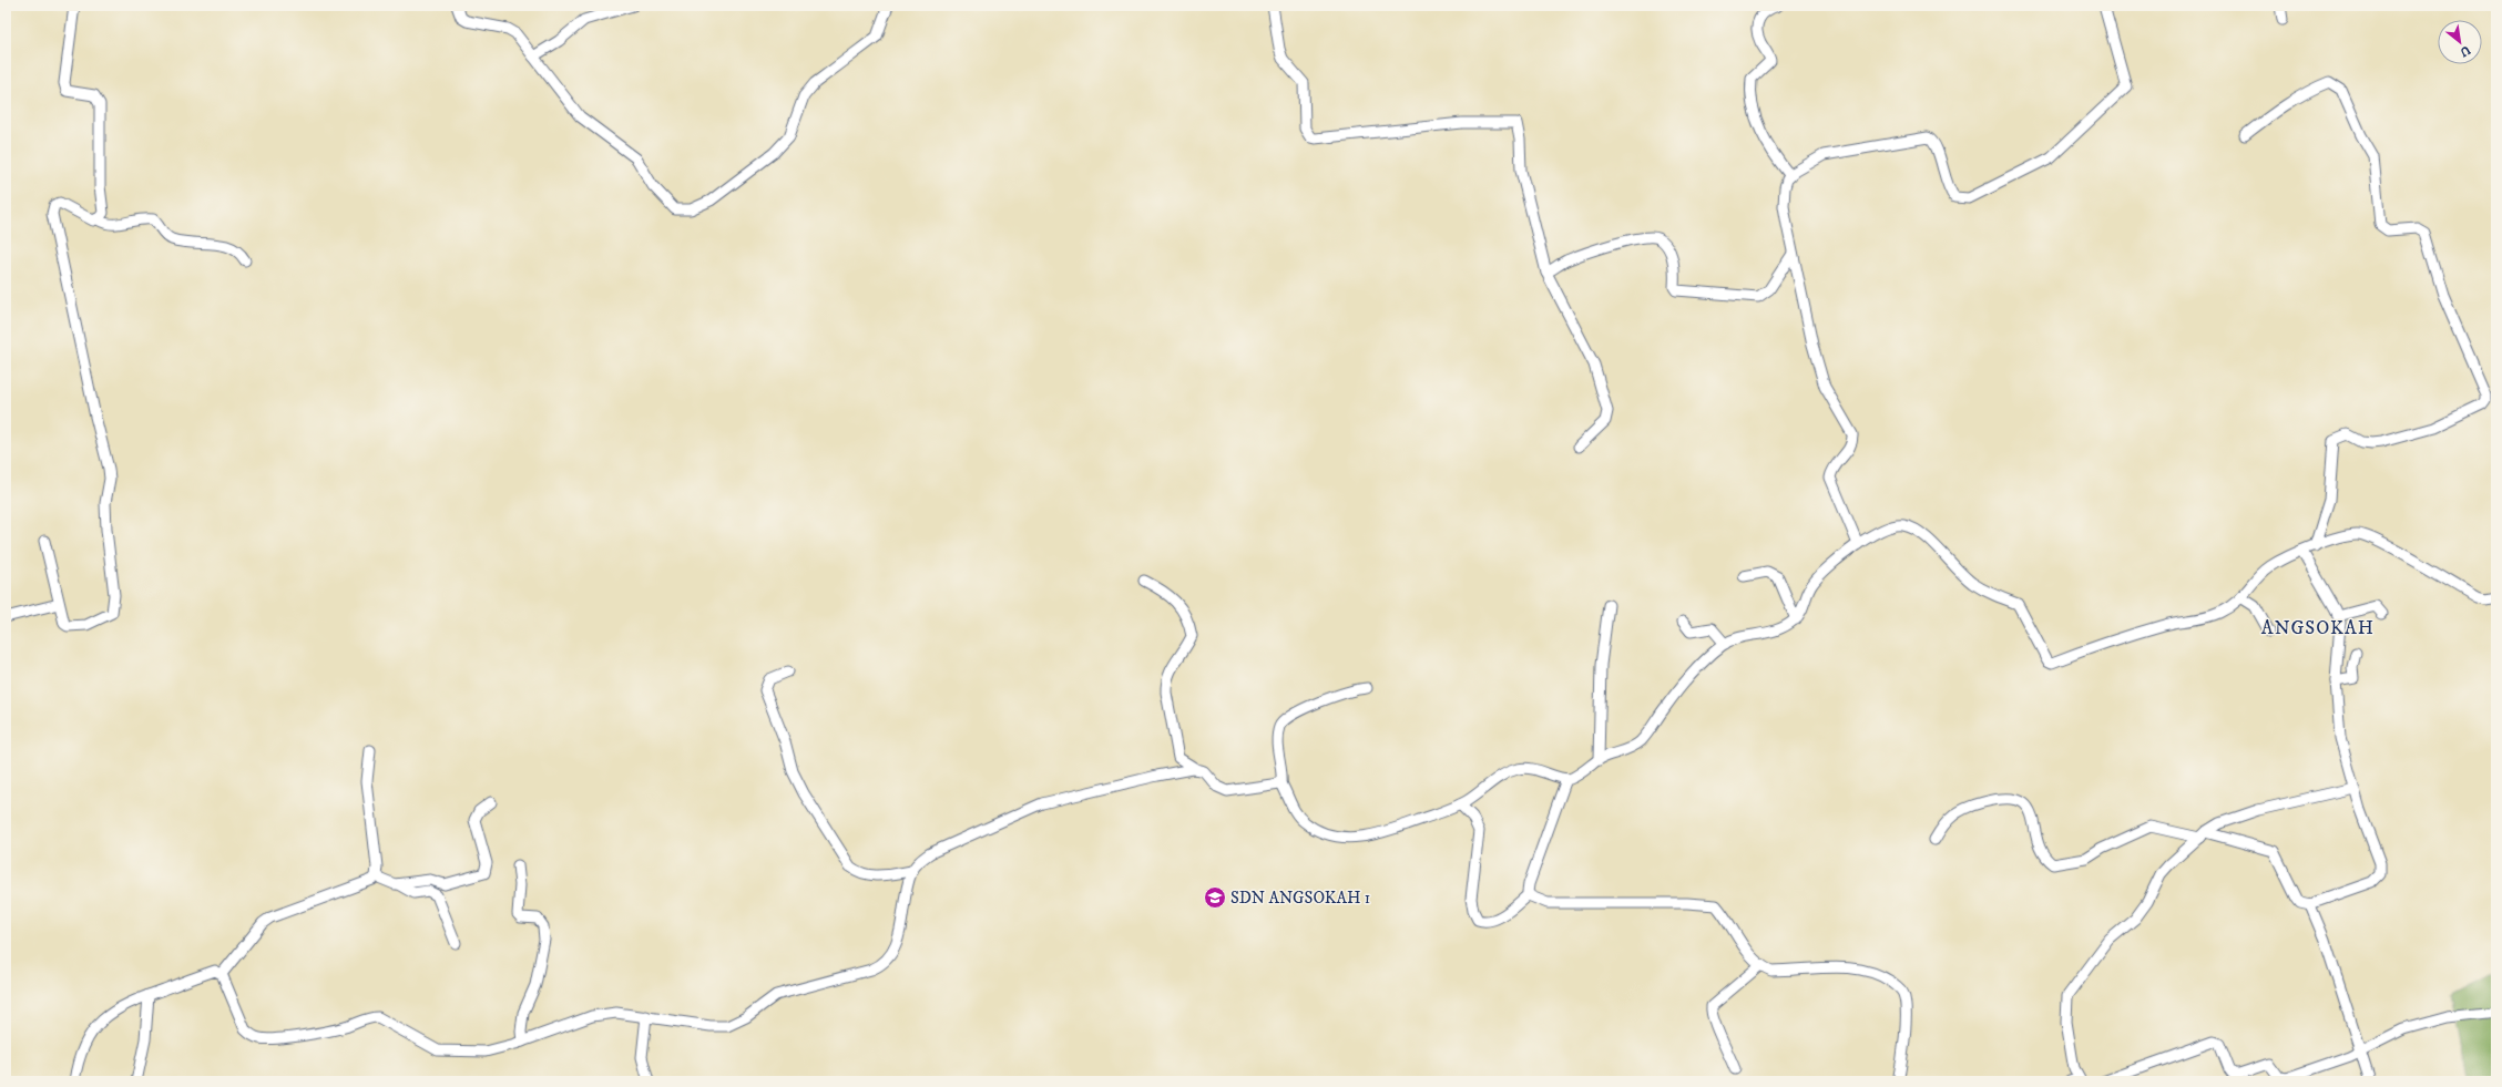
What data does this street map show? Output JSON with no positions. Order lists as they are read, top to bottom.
{
  "districts": ["ANGSOKAH"],
  "places": {
    "school or university": ["SDN ANGSOKAH 1"]
  },
  "north": "bottom right"
}
